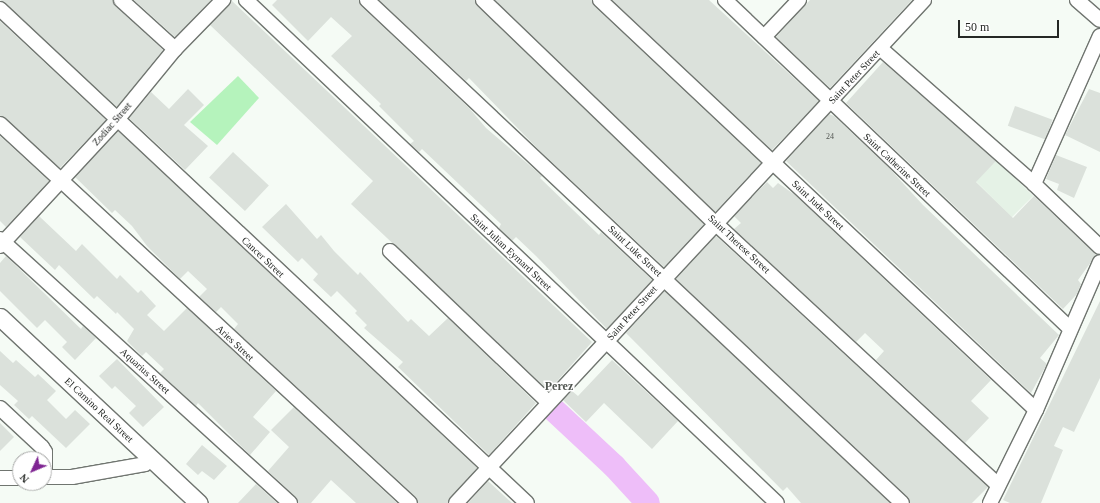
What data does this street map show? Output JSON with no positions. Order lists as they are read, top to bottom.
{
  "streets": {
    "street": [
      "Saint Peter Street",
      "Zodiac Street",
      "Saint Catherine Street",
      "Saint Jude Street",
      "Saint Therese Street",
      "Saint Luke Street",
      "Saint Julian Eymard Street",
      "Cancer Street",
      "Aries Street",
      "Aquarius Street",
      "El Camino Real Street"
    ]
  },
  "crossings": [
    ["Saint Peter Street", "Saint Catherine Street"],
    ["Saint Peter Street", "Saint Jude Street"],
    ["Saint Peter Street", "Saint Therese Street"],
    ["Saint Peter Street", "Saint Luke Street"],
    ["Saint Peter Street", "Saint Julian Eymard Street"],
    ["Saint Peter Street", "Cancer Street"],
    ["Zodiac Street", "Cancer Street"],
    ["Zodiac Street", "Aries Street"],
    ["Zodiac Street", "Aquarius Street"]
  ],
  "districts": ["Perez"],
  "house_numbers": ["24"],
  "scale_bar": "50 m",
  "north": "bottom left"
}
